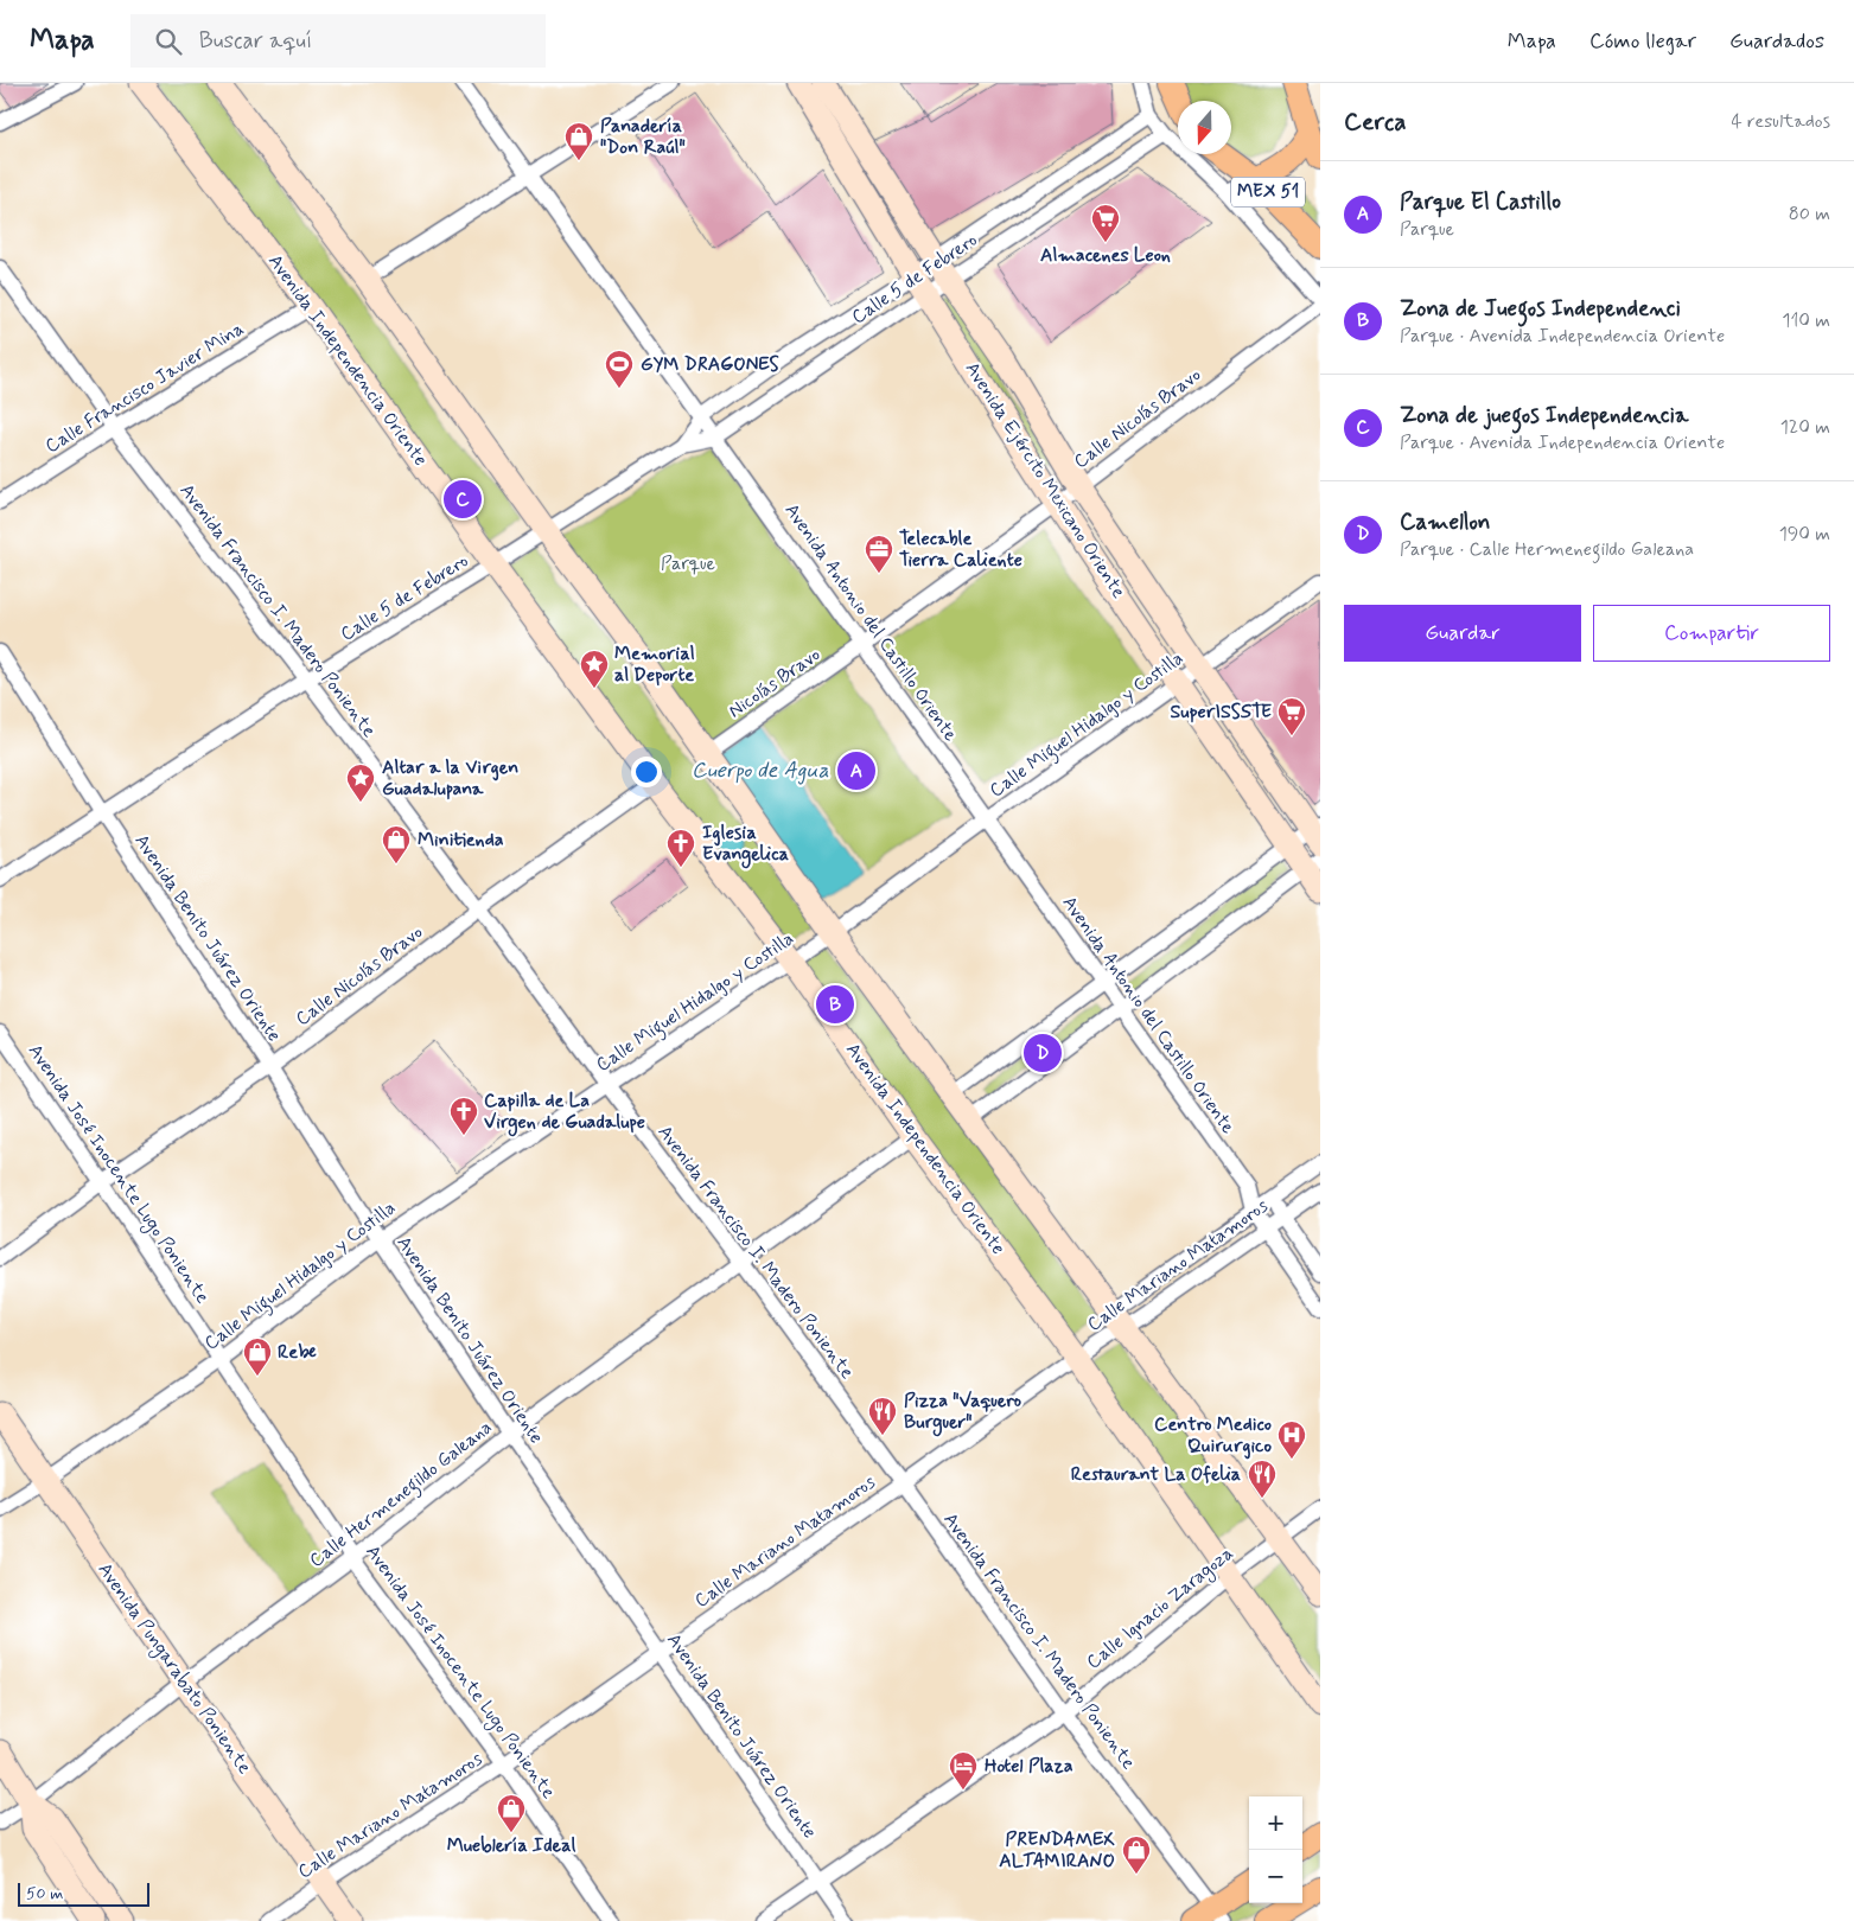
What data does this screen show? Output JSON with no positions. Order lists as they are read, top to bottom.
{
  "streets": {
    "main road": ["MEX 51"],
    "street": [
      "Calle 5 de Febrero",
      "Avenida Independencia Oriente",
      "Calle Francisco Javier Mina",
      "Calle Nicolás Bravo",
      "Avenida Ejército Mexicano Oriente",
      "Avenida Francisco I. Madero Poniente",
      "Avenida Antonio del Castillo Oriente",
      "Nicolás Bravo",
      "Calle Miguel Hidalgo y Costilla",
      "Avenida Benito Juárez Oriente",
      "Avenida José Inocente Lugo Poniente",
      "Calle Mariano Matamoros",
      "Calle Hermenegildo Galeana",
      "Calle Ignacio Zaragoza",
      "Avenida Pungarabato Poniente"
    ]
  },
  "crossings": [
    ["Calle 5 de Febrero", "Avenida Independencia Oriente"],
    ["Calle 5 de Febrero", "Avenida Ejército Mexicano Oriente"],
    ["Calle 5 de Febrero", "Avenida Francisco I. Madero Poniente"],
    ["Calle 5 de Febrero", "Avenida Antonio del Castillo Oriente"],
    ["Calle 5 de Febrero", "Avenida Benito Juárez Oriente"],
    ["Avenida Independencia Oriente", "Calle Francisco Javier Mina"],
    ["Avenida Independencia Oriente", "Calle Nicolás Bravo"],
    ["Avenida Independencia Oriente", "Calle Miguel Hidalgo y Costilla"],
    ["Avenida Independencia Oriente", "Calle Mariano Matamoros"],
    ["Avenida Independencia Oriente", "Calle Hermenegildo Galeana"],
    ["Avenida Independencia Oriente", "Calle Ignacio Zaragoza"],
    ["Calle Francisco Javier Mina", "Avenida Francisco I. Madero Poniente"],
    ["Calle Nicolás Bravo", "Avenida Ejército Mexicano Oriente"],
    ["Calle Nicolás Bravo", "Avenida Francisco I. Madero Poniente"],
    ["Calle Nicolás Bravo", "Avenida Antonio del Castillo Oriente"],
    ["Calle Nicolás Bravo", "Nicolás Bravo"],
    ["Calle Nicolás Bravo", "Avenida Benito Juárez Oriente"],
    ["Calle Nicolás Bravo", "Avenida José Inocente Lugo Poniente"],
    ["Avenida Ejército Mexicano Oriente", "Calle Miguel Hidalgo y Costilla"],
    ["Avenida Francisco I. Madero Poniente", "Calle Miguel Hidalgo y Costilla"],
    ["Avenida Francisco I. Madero Poniente", "Calle Mariano Matamoros"],
    ["Avenida Francisco I. Madero Poniente", "Calle Hermenegildo Galeana"],
    ["Avenida Francisco I. Madero Poniente", "Calle Ignacio Zaragoza"],
    ["Avenida Antonio del Castillo Oriente", "Nicolás Bravo"],
    ["Avenida Antonio del Castillo Oriente", "Calle Miguel Hidalgo y Costilla"],
    ["Avenida Antonio del Castillo Oriente", "Calle Mariano Matamoros"],
    ["Calle Miguel Hidalgo y Costilla", "Avenida Benito Juárez Oriente"],
    ["Calle Miguel Hidalgo y Costilla", "Avenida José Inocente Lugo Poniente"],
    ["Calle Miguel Hidalgo y Costilla", "Avenida Pungarabato Poniente"],
    ["Avenida Benito Juárez Oriente", "Calle Mariano Matamoros"],
    ["Avenida Benito Juárez Oriente", "Calle Hermenegildo Galeana"],
    ["Avenida Benito Juárez Oriente", "Calle Ignacio Zaragoza"],
    ["Avenida José Inocente Lugo Poniente", "Calle Mariano Matamoros"],
    ["Avenida José Inocente Lugo Poniente", "Calle Hermenegildo Galeana"],
    ["Calle Mariano Matamoros", "Avenida Pungarabato Poniente"],
    ["Calle Hermenegildo Galeana", "Avenida Pungarabato Poniente"]
  ],
  "water": ["Cuerpo de Agua"],
  "parks": ["Parque"],
  "places": {
    "shop": [
      "Panadería \"Don Raúl\"",
      "Minitienda",
      "Rebe",
      "Mueblería Ideal",
      "PRENDAMEX ALTAMIRANO"
    ],
    "supermarket": ["Almacenes Leon", "SuperISSSTE"],
    "sports": ["GYM DRAGONES"],
    "office": ["Telecable Tierra Caliente"],
    "place": ["Memorial al Deporte", "Altar a la Virgen Guadalupana"],
    "church": ["Iglesia Evangelica", "Capilla de La Virgen de Guadalupe"],
    "restaurant": ["Pizza \"Vaquero Burguer\"", "Restaurant La Ofelia"],
    "hospital": ["Centro Medico Quirurgico"],
    "hotel": ["Hotel Plaza"]
  },
  "scale_bar": "50 m",
  "north": "bottom",
  "page": {
    "header": "Mapa",
    "search": "Buscar aquí",
    "nav": ["Mapa", "Cómo llegar", "Guardados"],
    "heading": ["Cerca", "4 resultados"],
    "list": [
      {
        "mark": "A",
        "name": "Parque El Castillo",
        "note": "Parque",
        "value": "80 m"
      },
      {
        "mark": "B",
        "name": "Zona de Juegos Independenci",
        "note": "Parque · Avenida Independencia Oriente",
        "value": "110 m"
      },
      {
        "mark": "C",
        "name": "Zona de juegos Independencia",
        "note": "Parque · Avenida Independencia Oriente",
        "value": "120 m"
      },
      {
        "mark": "D",
        "name": "Camellon",
        "note": "Parque · Calle Hermenegildo Galeana",
        "value": "190 m"
      }
    ],
    "pins": [
      "C",
      "A",
      "B",
      "D"
    ],
    "buttons": ["Guardar", "Compartir"],
    "map_buttons": ["+", "−"],
    "scale": "50 m"
  }
}
